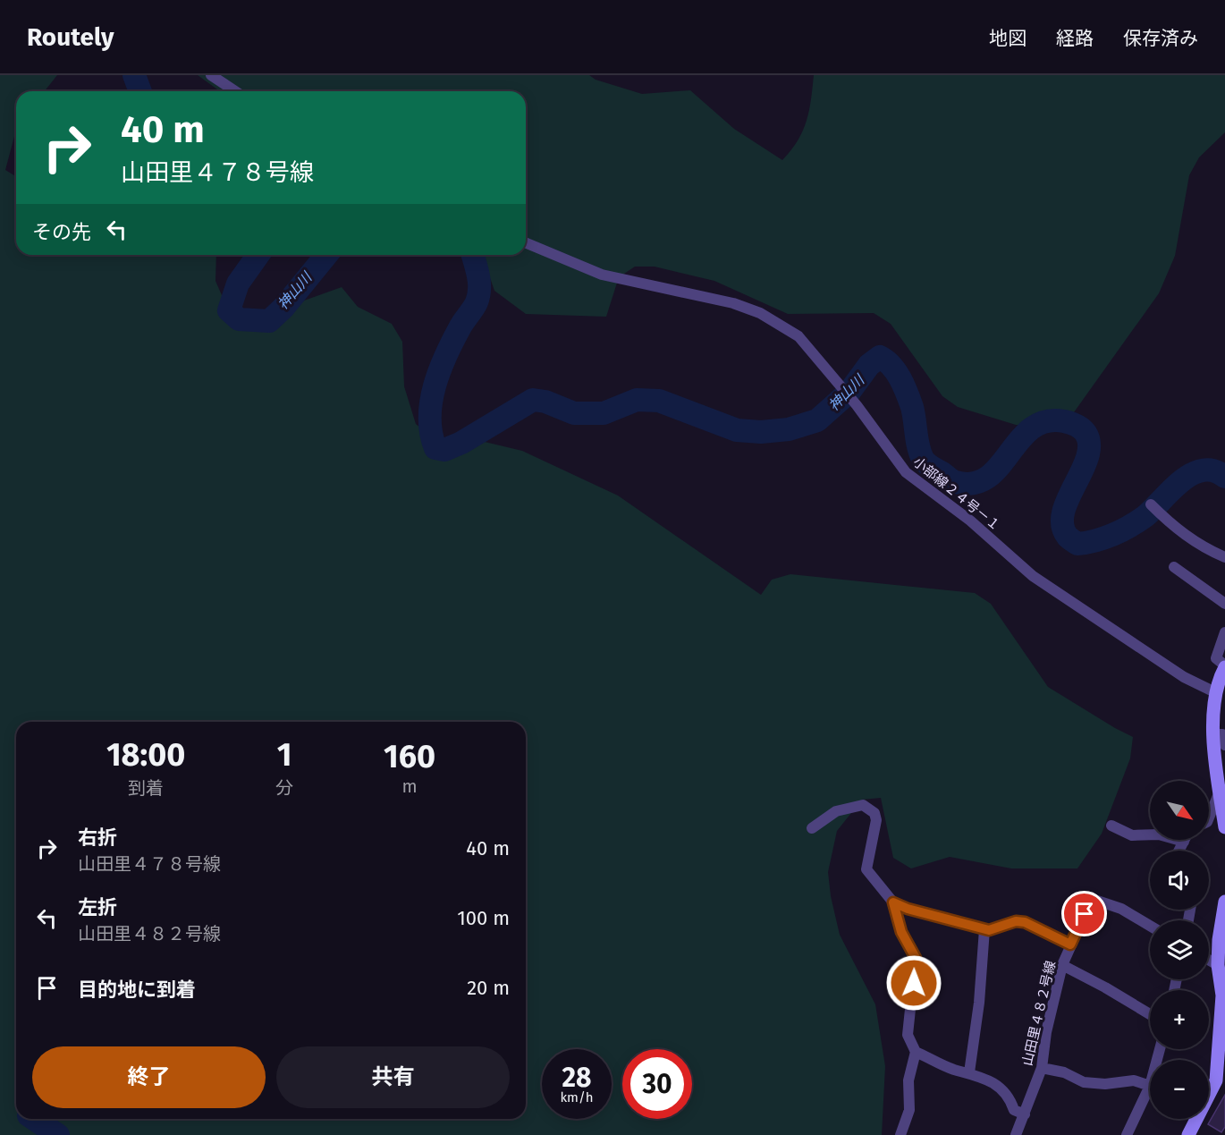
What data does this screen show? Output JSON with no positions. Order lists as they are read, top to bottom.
{
  "streets": {
    "street": ["小部線２４号－１", "山田里４８２号線"]
  },
  "water": ["神山川"],
  "north": "bottom right",
  "page": {
    "header": "Routely",
    "nav": ["地図", "経路", "保存済み"],
    "turn": ["40 m", "山田里４７８号線"],
    "then": "その先",
    "eta": [
      "18:00",
      "到着",
      "1",
      "分",
      "160",
      "m"
    ],
    "map_buttons": ["+", "−"],
    "list": [
      {
        "name": "右折",
        "note": "山田里４７８号線",
        "value": "40 m"
      },
      {
        "name": "左折",
        "note": "山田里４８２号線",
        "value": "100 m"
      },
      {
        "name": "目的地に到着",
        "value": "20 m"
      }
    ],
    "buttons": ["終了", "共有"],
    "speed": "28 km/h",
    "limit": "30"
  }
}
